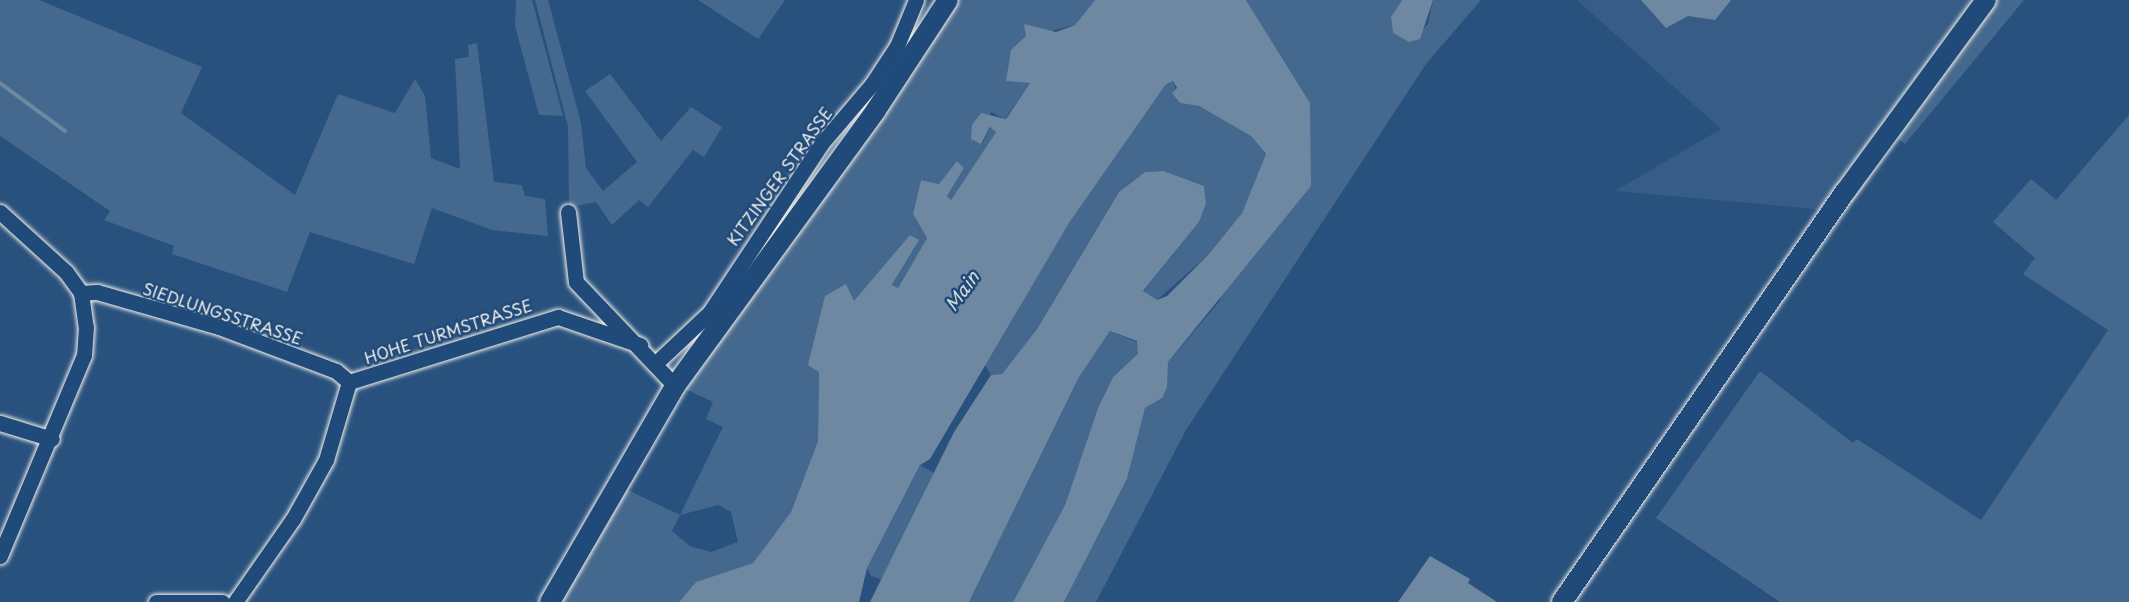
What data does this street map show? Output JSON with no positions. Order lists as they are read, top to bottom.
{
  "streets": {
    "street": ["KITZINGER STRASSE", "SIEDLUNGSSTRASSE", "HOHE TURMSTRASSE"]
  },
  "crossings": [
    ["KITZINGER STRASSE", "HOHE TURMSTRASSE"],
    ["SIEDLUNGSSTRASSE", "HOHE TURMSTRASSE"]
  ],
  "water": ["Main"]
}
